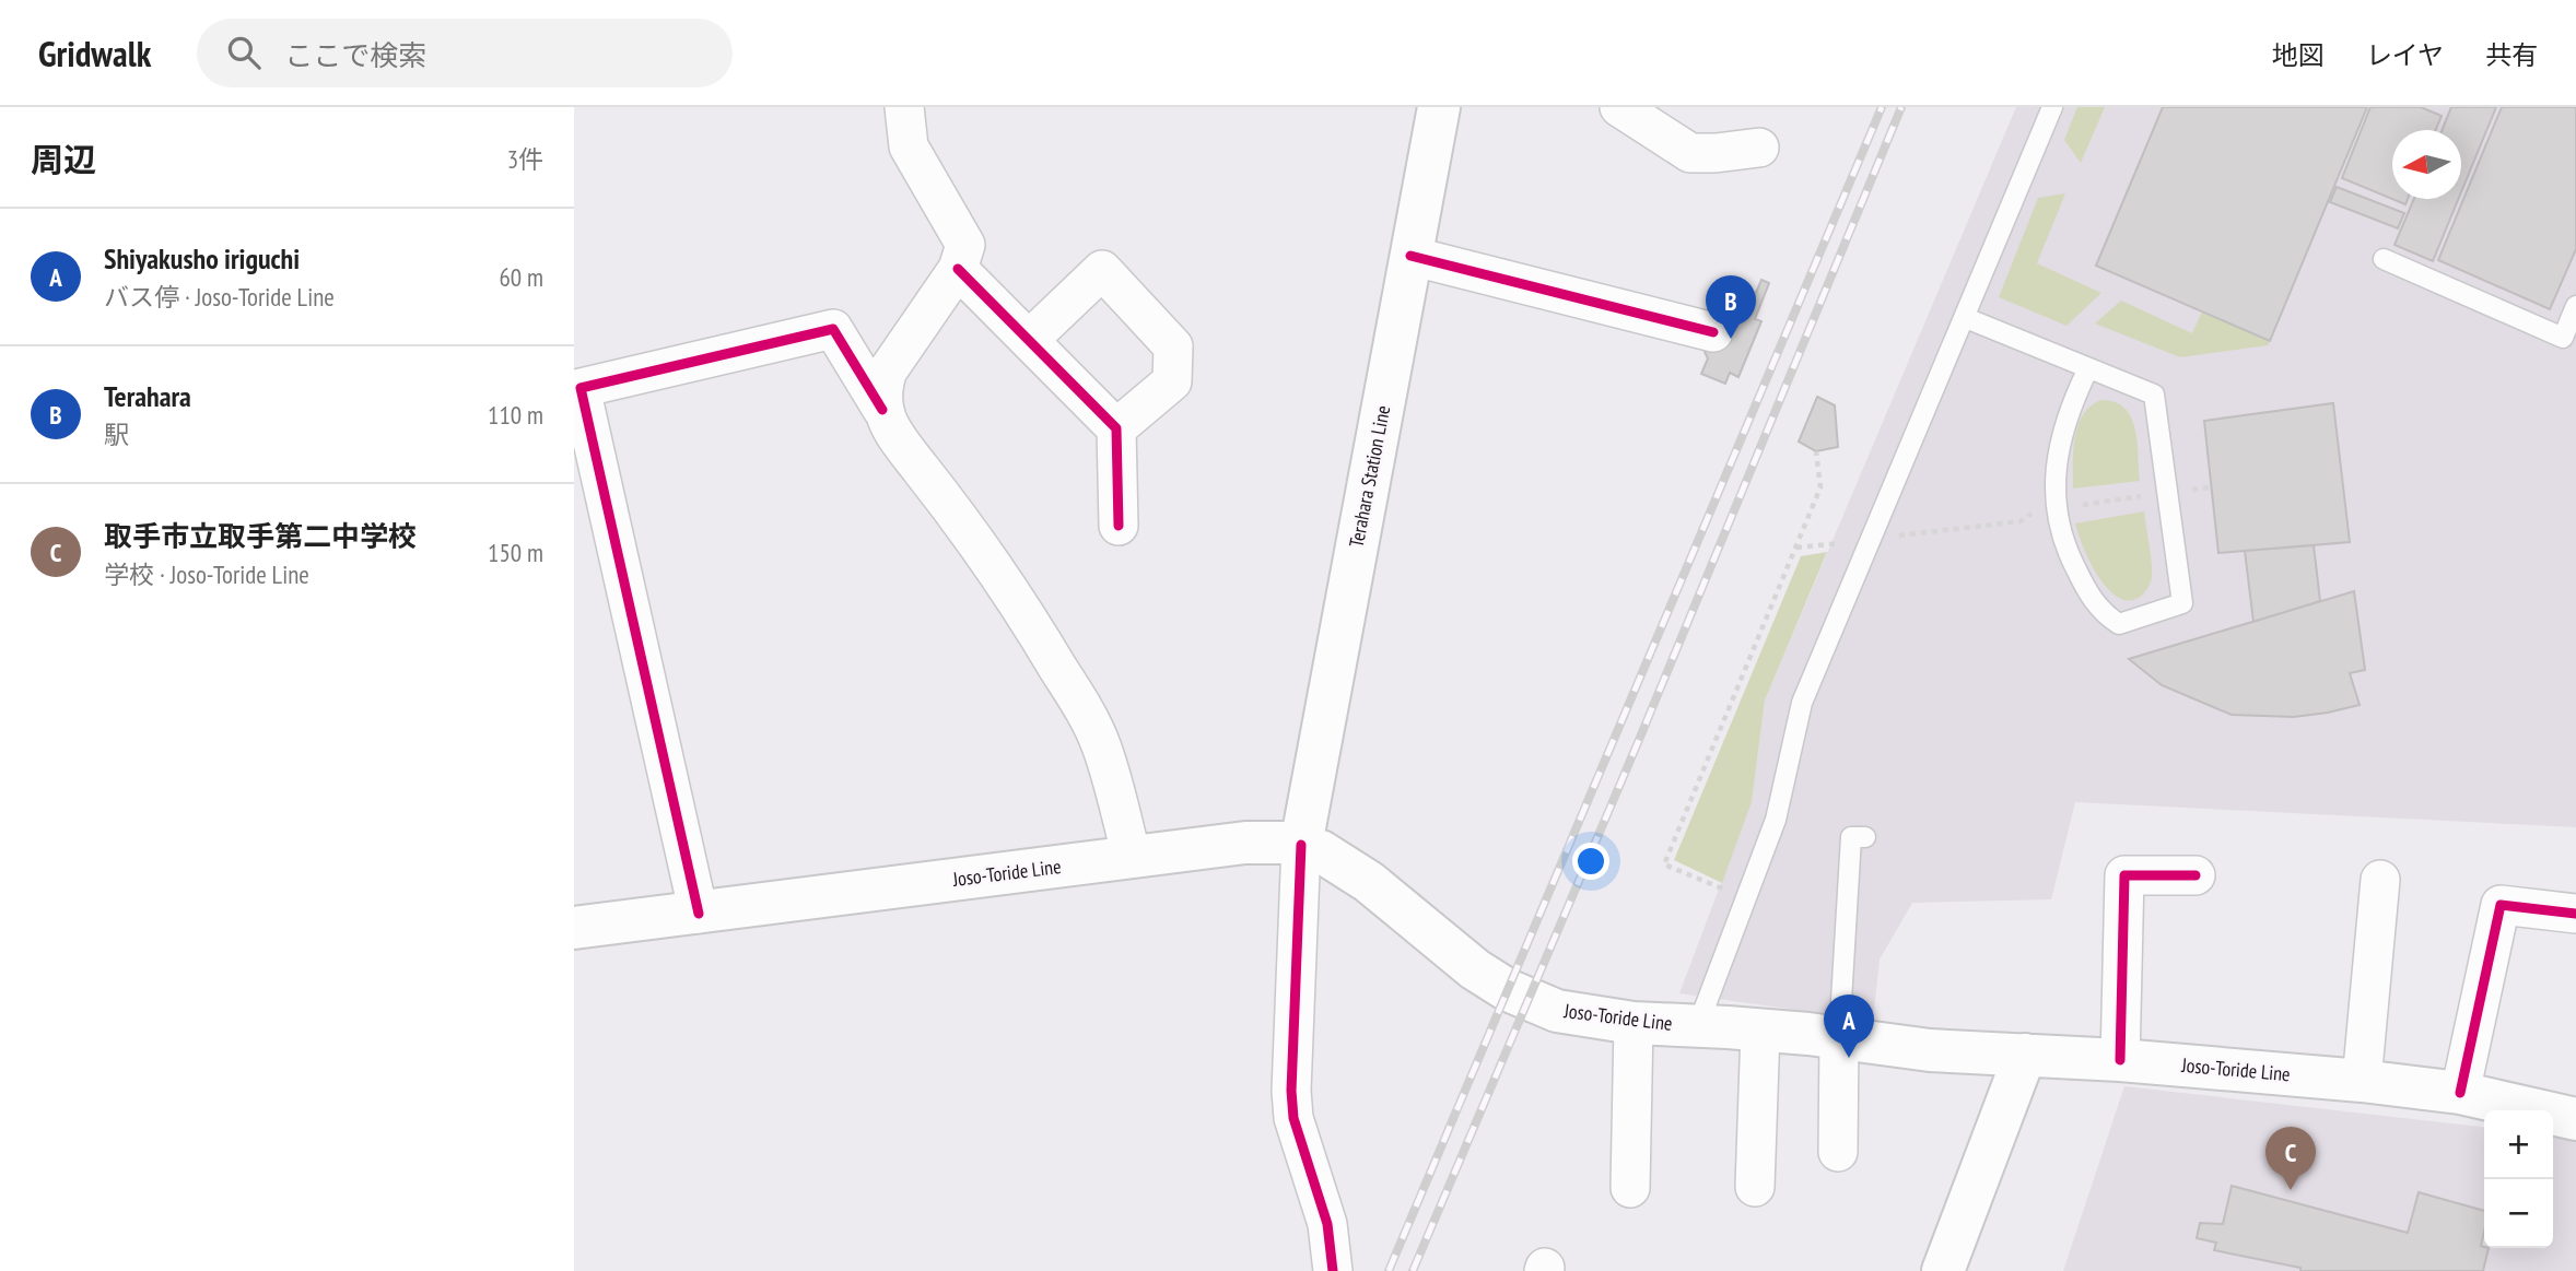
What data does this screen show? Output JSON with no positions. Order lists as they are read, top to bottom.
{
  "streets": {
    "main road": ["Terahara Station Line", "Joso-Toride Line"]
  },
  "crossings": [
    ["Terahara Station Line", "Joso-Toride Line"]
  ],
  "north": "left",
  "page": {
    "header": "Gridwalk",
    "search": "ここで検索",
    "nav": ["地図", "レイヤ", "共有"],
    "heading": ["周辺", "3件"],
    "list": [
      {
        "mark": "A",
        "name": "Shiyakusho iriguchi",
        "note": "バス停 · Joso-Toride Line",
        "value": "60 m"
      },
      {
        "mark": "B",
        "name": "Terahara",
        "note": "駅",
        "value": "110 m"
      },
      {
        "mark": "C",
        "name": "取手市立取手第二中学校",
        "note": "学校 · Joso-Toride Line",
        "value": "150 m"
      }
    ],
    "pins": ["B", "A", "C"],
    "map_buttons": ["+", "−"]
  }
}
